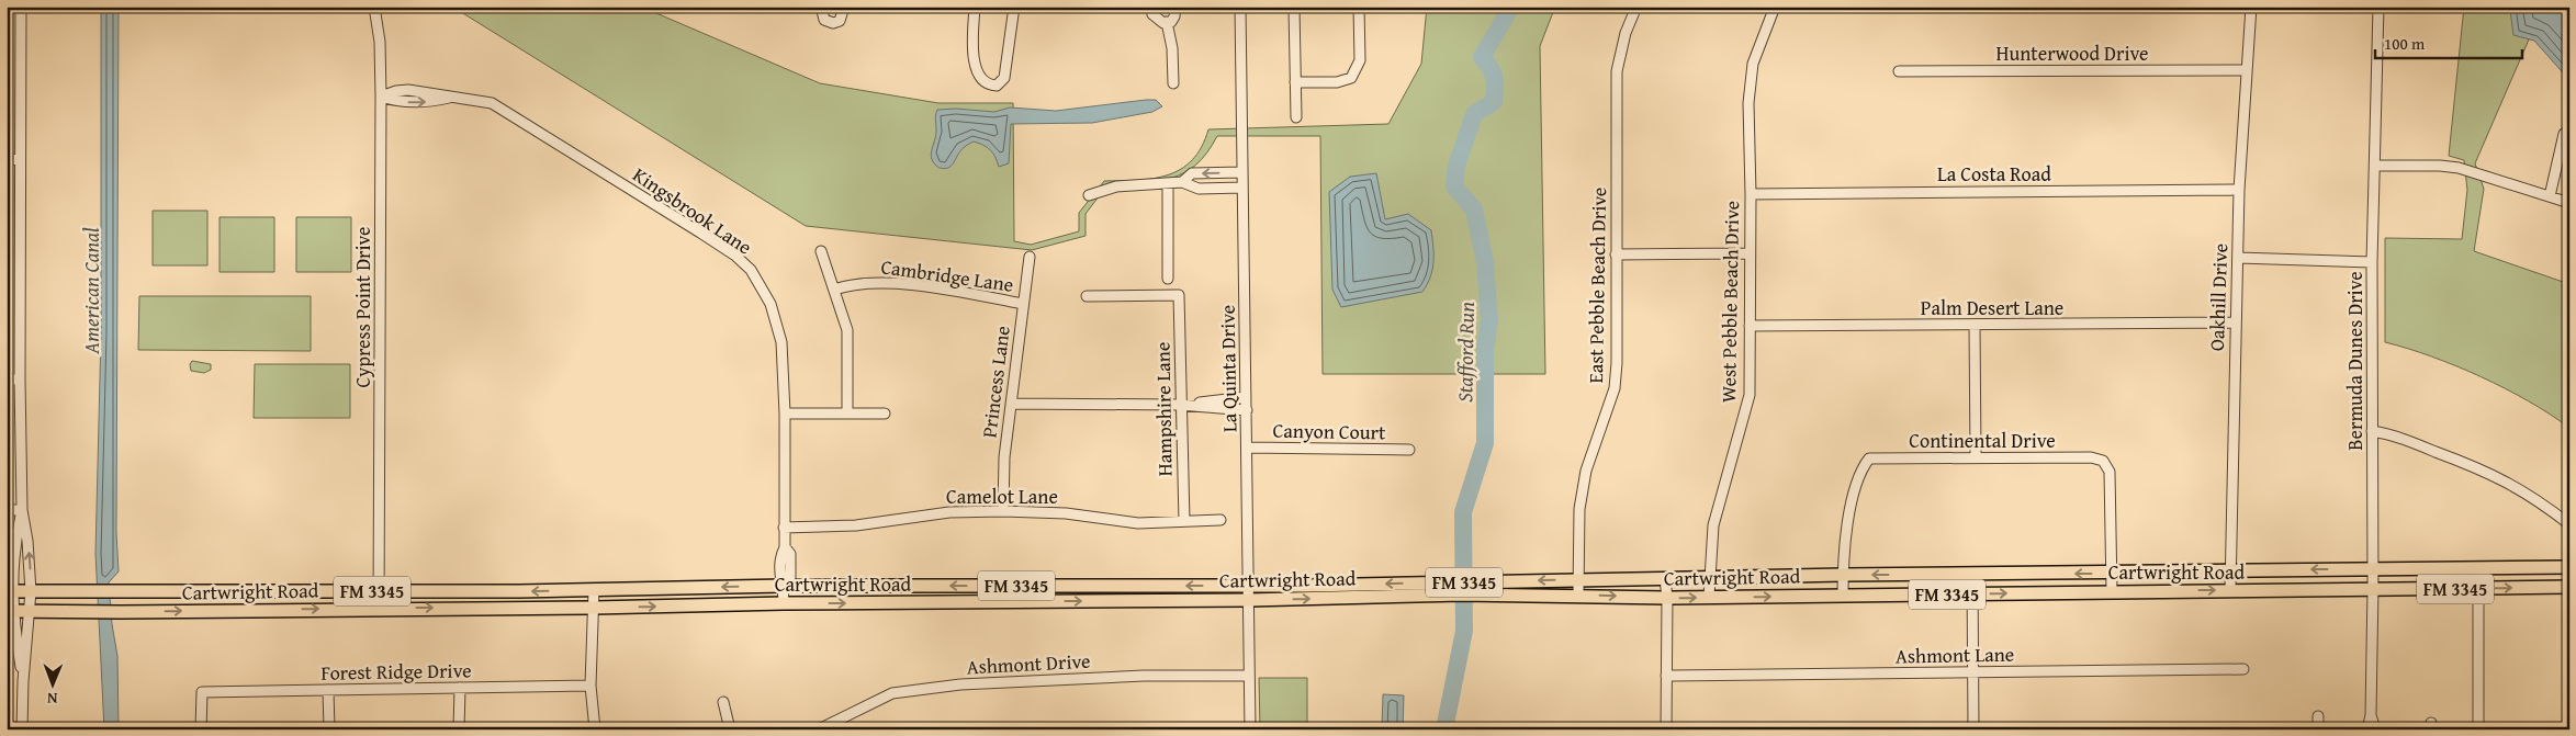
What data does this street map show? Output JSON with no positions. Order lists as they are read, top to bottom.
{
  "streets": {
    "main road": ["Cartwright Road", "FM 3345"],
    "street": [
      "Hunterwood Drive",
      "La Costa Road",
      "Kingsbrook Lane",
      "Cambridge Lane",
      "East Pebble Beach Drive",
      "Oakhill Drive",
      "West Pebble Beach Drive",
      "Cypress Point Drive",
      "Palm Desert Lane",
      "Bermuda Dunes Drive",
      "La Quinta Drive",
      "Princess Lane",
      "Hampshire Lane",
      "Canyon Court",
      "Continental Drive",
      "Camelot Lane",
      "Ashmont Lane",
      "Ashmont Drive",
      "Forest Ridge Drive"
    ]
  },
  "crossings": [
    ["Hunterwood Drive", "Oakhill Drive"],
    ["La Costa Road", "Oakhill Drive"],
    ["La Costa Road", "West Pebble Beach Drive"],
    ["Kingsbrook Lane", "Cypress Point Drive"],
    ["Kingsbrook Lane", "Camelot Lane"],
    ["Kingsbrook Lane", "Cartwright Road"],
    ["Cambridge Lane", "Princess Lane"],
    ["East Pebble Beach Drive", "Cartwright Road"],
    ["Oakhill Drive", "Palm Desert Lane"],
    ["Oakhill Drive", "Cartwright Road"],
    ["West Pebble Beach Drive", "Palm Desert Lane"],
    ["West Pebble Beach Drive", "Cartwright Road"],
    ["Cypress Point Drive", "Cartwright Road"],
    ["Bermuda Dunes Drive", "Cartwright Road"],
    ["La Quinta Drive", "Canyon Court"],
    ["La Quinta Drive", "Cartwright Road"],
    ["La Quinta Drive", "Ashmont Drive"],
    ["Princess Lane", "Camelot Lane"],
    ["Hampshire Lane", "Camelot Lane"],
    ["Continental Drive", "Cartwright Road"]
  ],
  "water": ["American Canal", "Stafford Run"],
  "scale_bar": "100 m",
  "north": "bottom"
}
